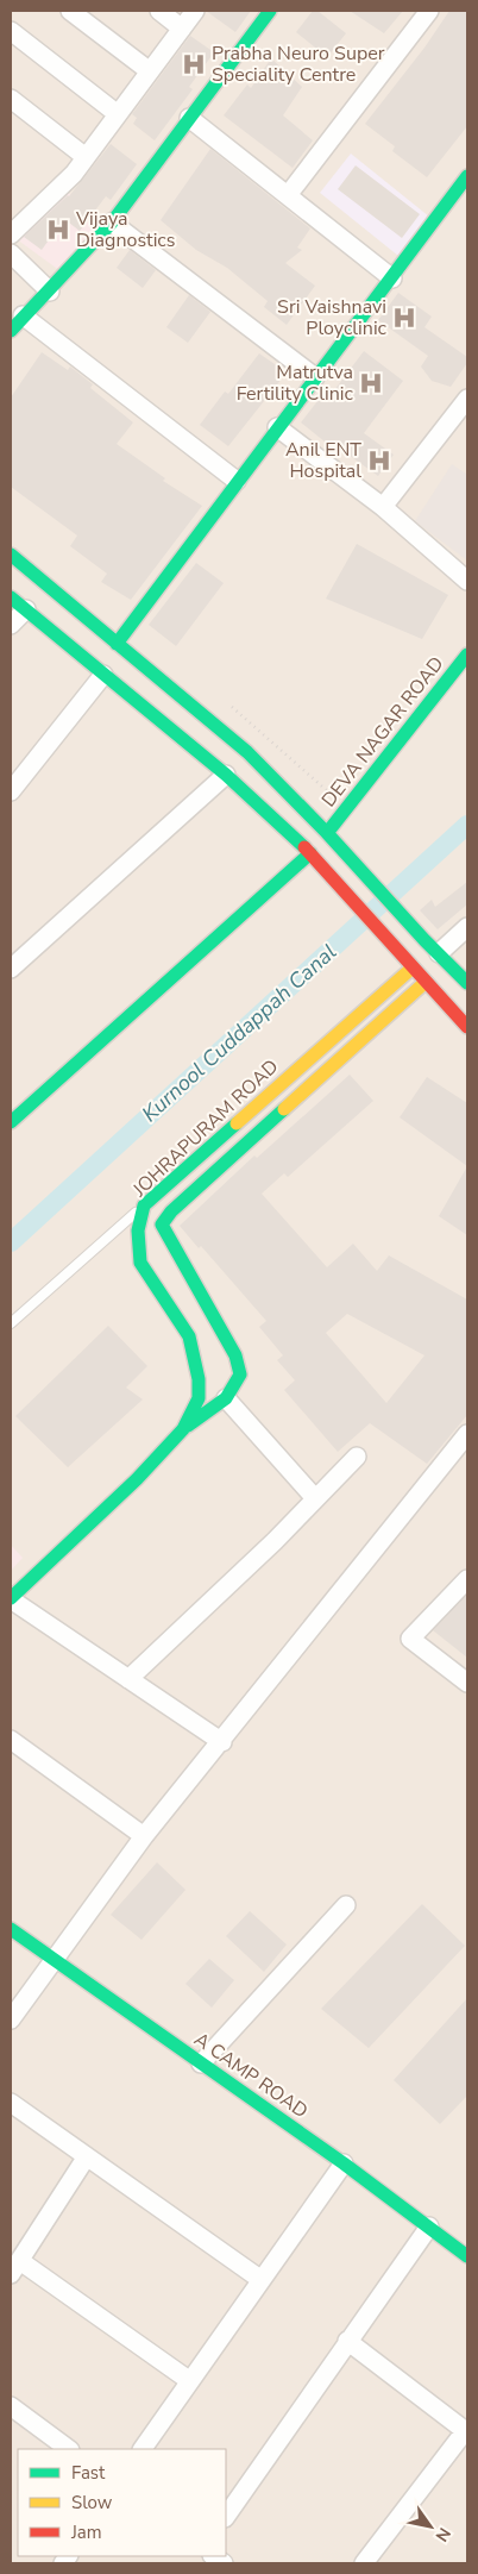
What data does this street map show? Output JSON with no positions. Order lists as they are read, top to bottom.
{
  "streets": {
    "street": ["DEVA NAGAR ROAD", "JOHRAPURAM ROAD", "A CAMP ROAD"]
  },
  "water": ["Kurnool Cuddappah Canal"],
  "places": {
    "hospital": [
      "Prabha Neuro Super Speciality Centre",
      "Vijaya Diagnostics",
      "Sri Vaishnavi Ployclinic",
      "Matrutva Fertility Clinic",
      "Anil ENT Hospital"
    ]
  },
  "legend": ["Fast", "Slow", "Jam"],
  "north": "bottom right"
}
